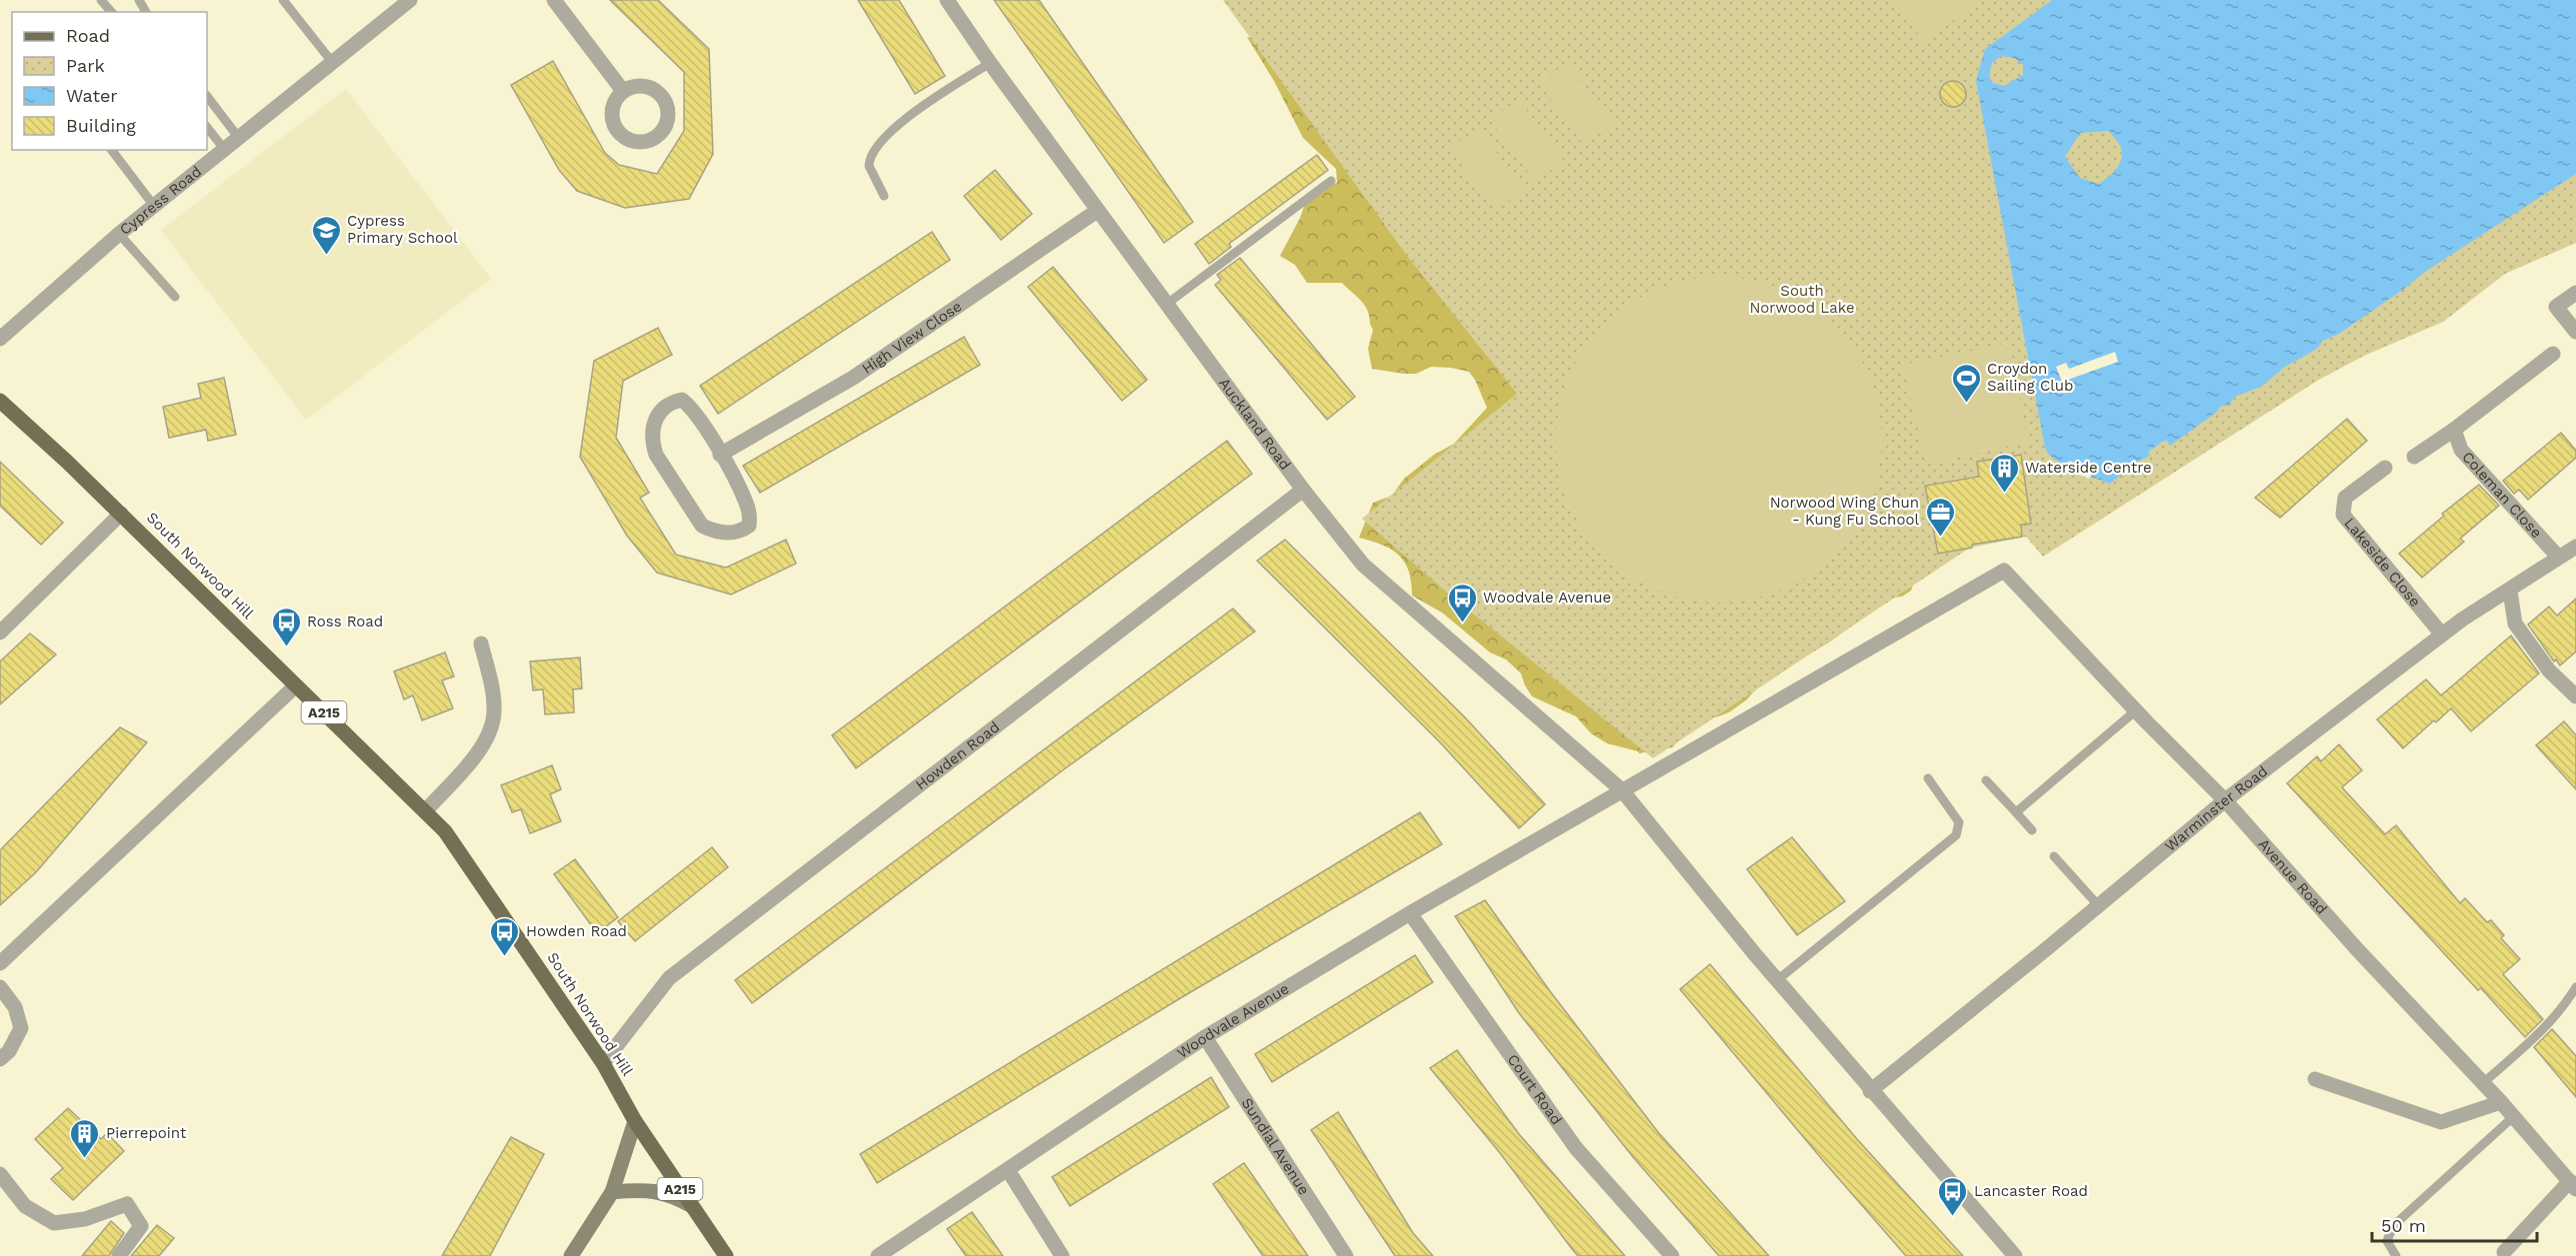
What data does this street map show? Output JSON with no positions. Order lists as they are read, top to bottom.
{
  "streets": {
    "main road": ["South Norwood Hill", "A215"],
    "street": [
      "Cypress Road",
      "High View Close",
      "Auckland Road",
      "Coleman Close",
      "Lakeside Close",
      "Howden Road",
      "Warminster Road",
      "Avenue Road",
      "Woodvale Avenue",
      "Court Road",
      "Sundial Avenue"
    ]
  },
  "crossings": [
    ["High View Close", "Auckland Road"],
    ["Auckland Road", "Howden Road"],
    ["Auckland Road", "Woodvale Avenue"],
    ["Coleman Close", "Warminster Road"],
    ["Lakeside Close", "Warminster Road"],
    ["South Norwood Hill", "Howden Road"],
    ["Warminster Road", "Avenue Road"],
    ["Avenue Road", "Woodvale Avenue"],
    ["Woodvale Avenue", "Court Road"],
    ["Woodvale Avenue", "Sundial Avenue"]
  ],
  "parks": ["South Norwood Lake"],
  "places": {
    "school or university": ["Cypress Primary School"],
    "sports": ["Croydon Sailing Club"],
    "building": ["Waterside Centre", "Pierrepoint"],
    "office": ["Norwood Wing Chun - Kung Fu School"],
    "bus stop": [
      "Woodvale Avenue",
      "Ross Road",
      "Howden Road",
      "Lancaster Road"
    ]
  },
  "legend": [
    "Road",
    "Park",
    "Water",
    "Building"
  ],
  "scale_bar": "50 m"
}
